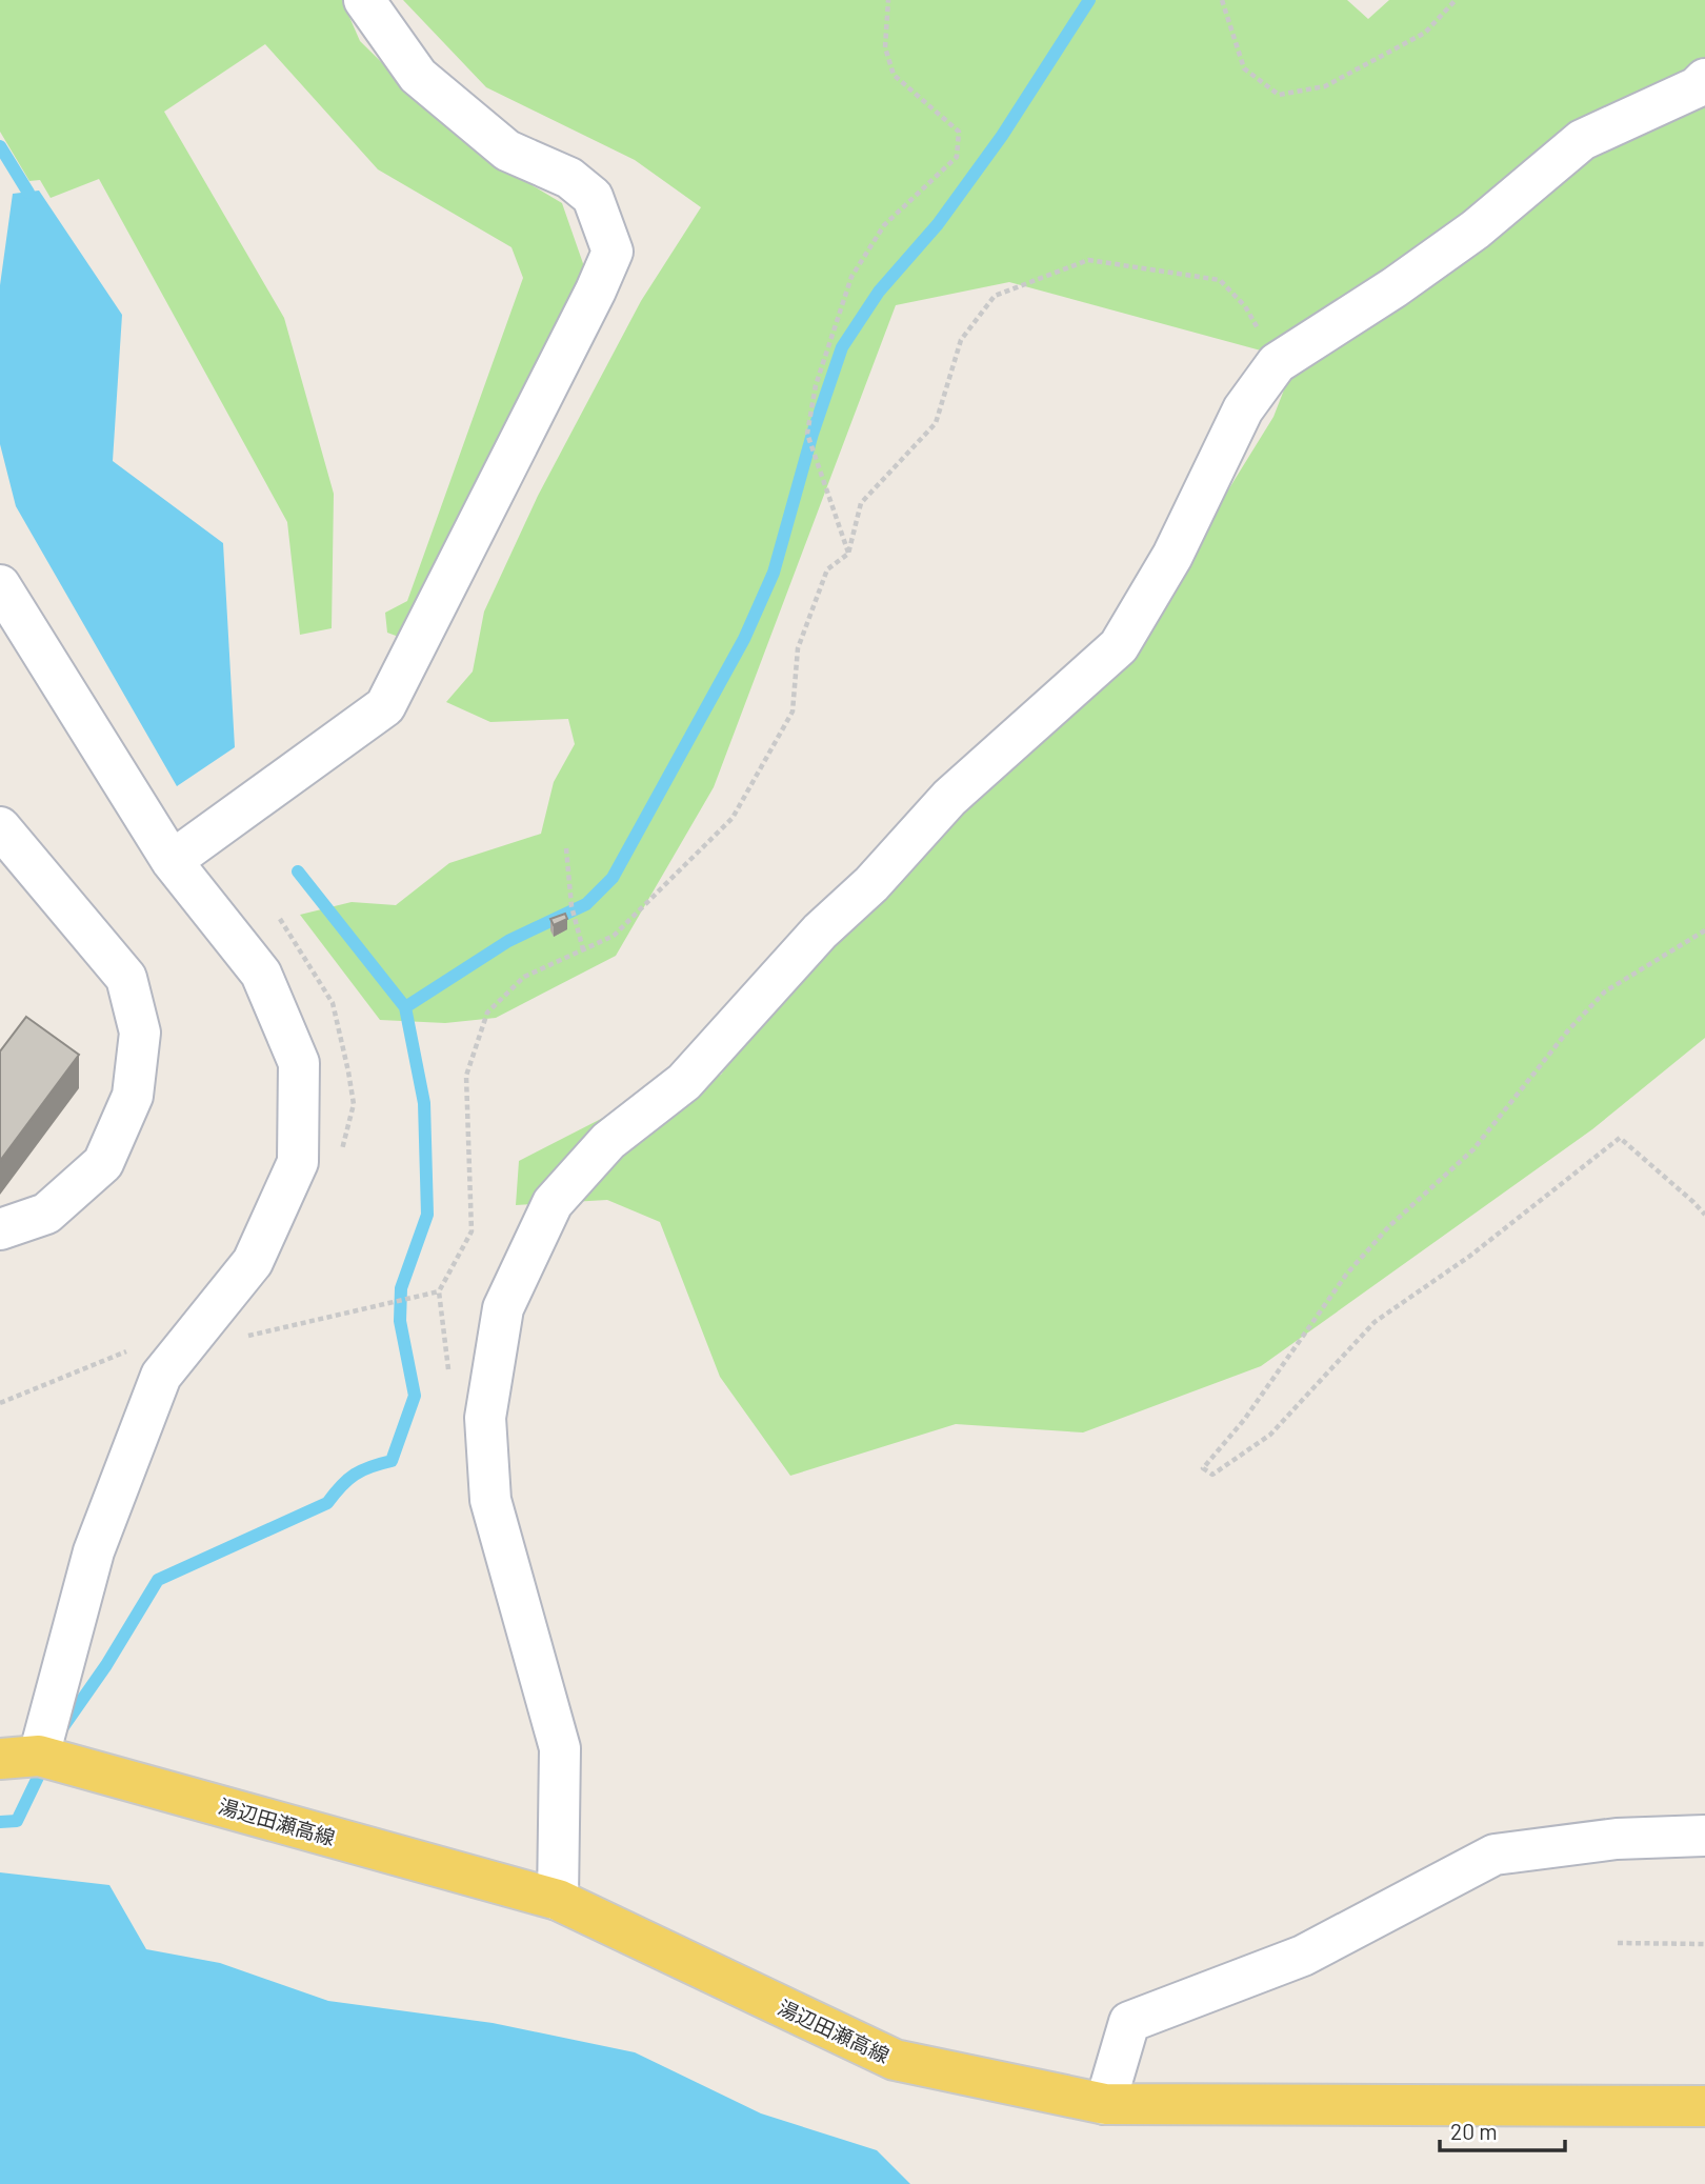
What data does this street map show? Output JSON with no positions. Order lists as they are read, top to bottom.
{
  "streets": {
    "main road": ["湯辺田瀬高線"]
  },
  "scale_bar": "20 m"
}
